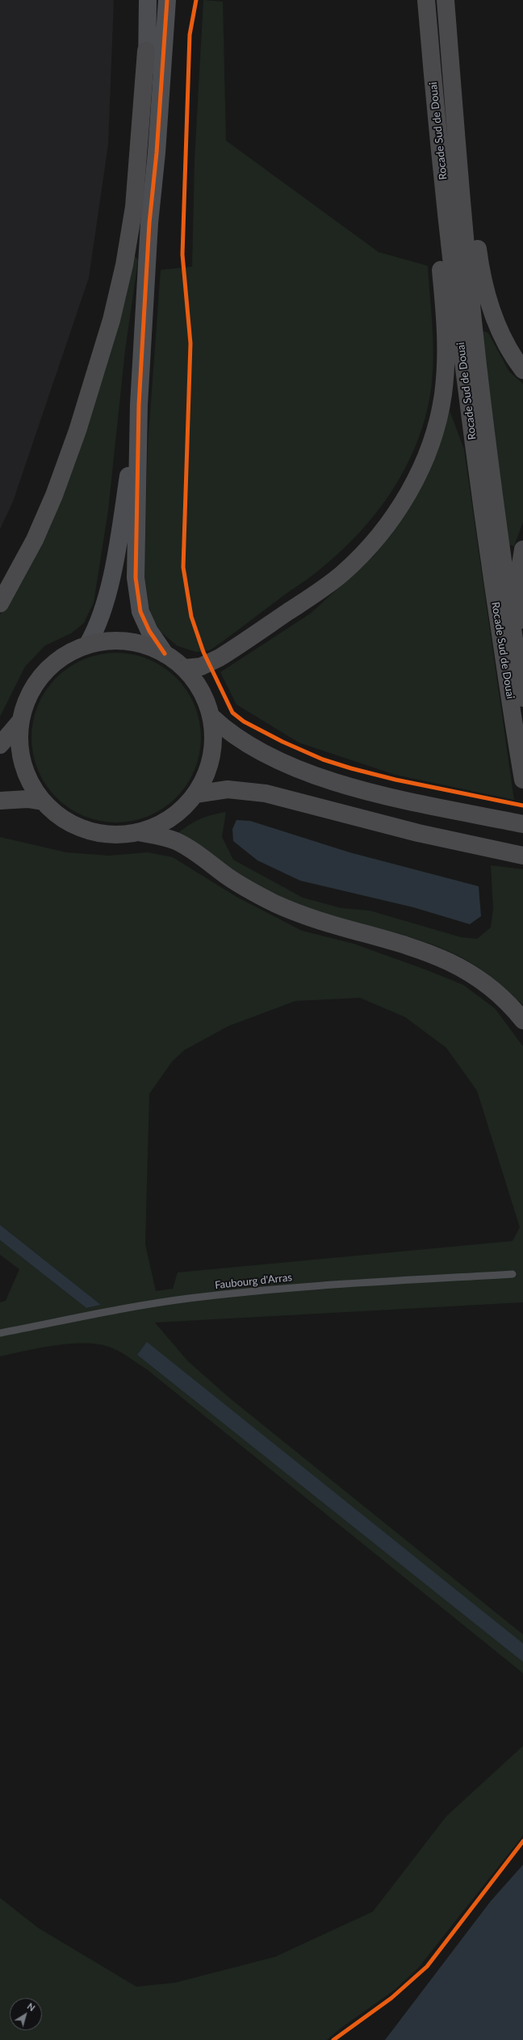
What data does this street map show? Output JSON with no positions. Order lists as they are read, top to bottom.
{
  "streets": {
    "main road": ["Rocade Sud de Douai"],
    "lane": ["Faubourg d'Arras"]
  },
  "north": "top right"
}
